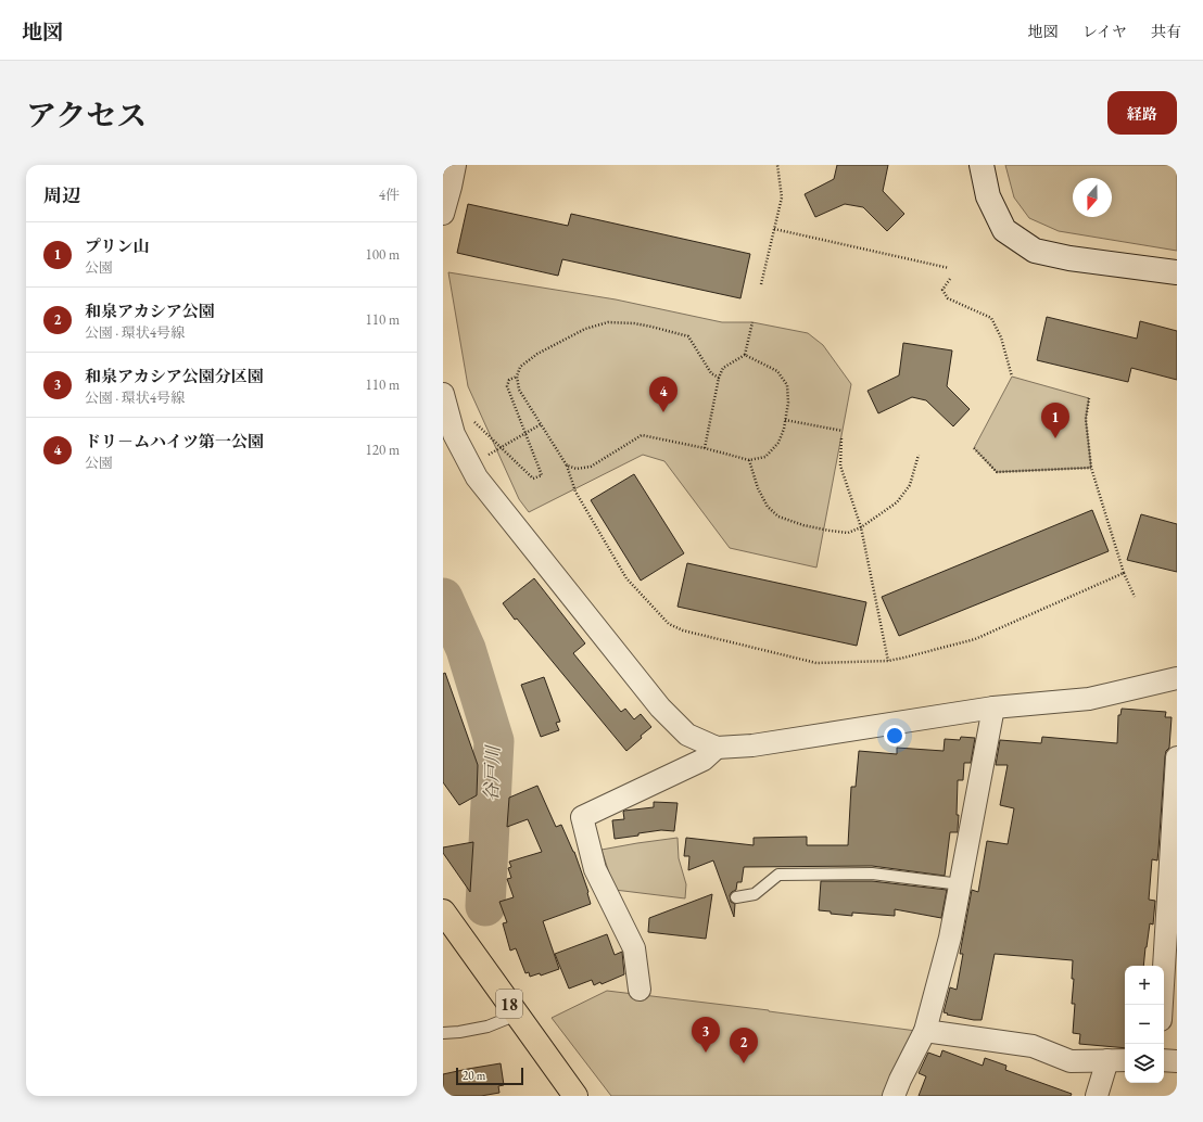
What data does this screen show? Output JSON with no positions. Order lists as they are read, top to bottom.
{
  "streets": {
    "main road": ["18"]
  },
  "water": ["谷戸川"],
  "scale_bar": "20 m",
  "north": "bottom",
  "page": {
    "header": "地図",
    "nav": ["地図", "レイヤ", "共有"],
    "title": "アクセス",
    "buttons": "経路",
    "heading": ["周辺", "4件"],
    "list": [
      {
        "mark": "1",
        "name": "プリン山",
        "note": "公園",
        "value": "100 m"
      },
      {
        "mark": "2",
        "name": "和泉アカシア公園",
        "note": "公園 · 環状4号線",
        "value": "110 m"
      },
      {
        "mark": "3",
        "name": "和泉アカシア公園分区園",
        "note": "公園 · 環状4号線",
        "value": "110 m"
      },
      {
        "mark": "4",
        "name": "ドリ－ムハイツ第一公園",
        "note": "公園",
        "value": "120 m"
      }
    ],
    "pins": [
      "4",
      "1",
      "3",
      "2"
    ],
    "map_buttons": ["+", "−"],
    "scale": "20 m"
  }
}
